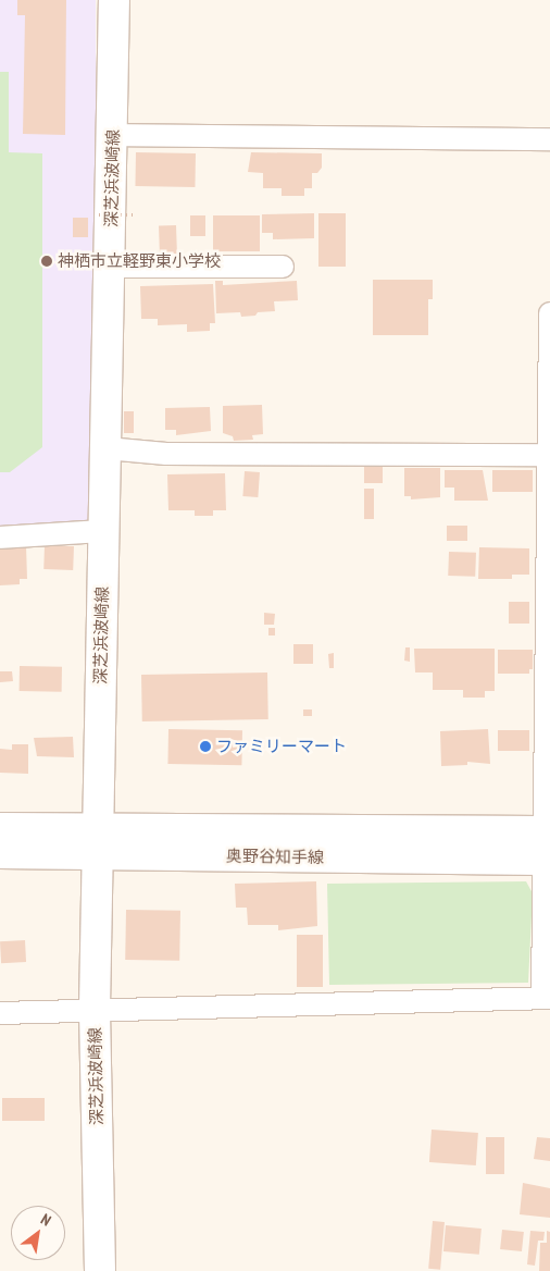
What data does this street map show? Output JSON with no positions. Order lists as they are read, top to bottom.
{
  "streets": {
    "main road": ["深芝浜波崎線", "奥野谷知手線"]
  },
  "crossings": [
    ["深芝浜波崎線", "奥野谷知手線"]
  ],
  "places": ["神栖市立軽野東小学校", "ファミリーマート"],
  "north": "top right"
}
